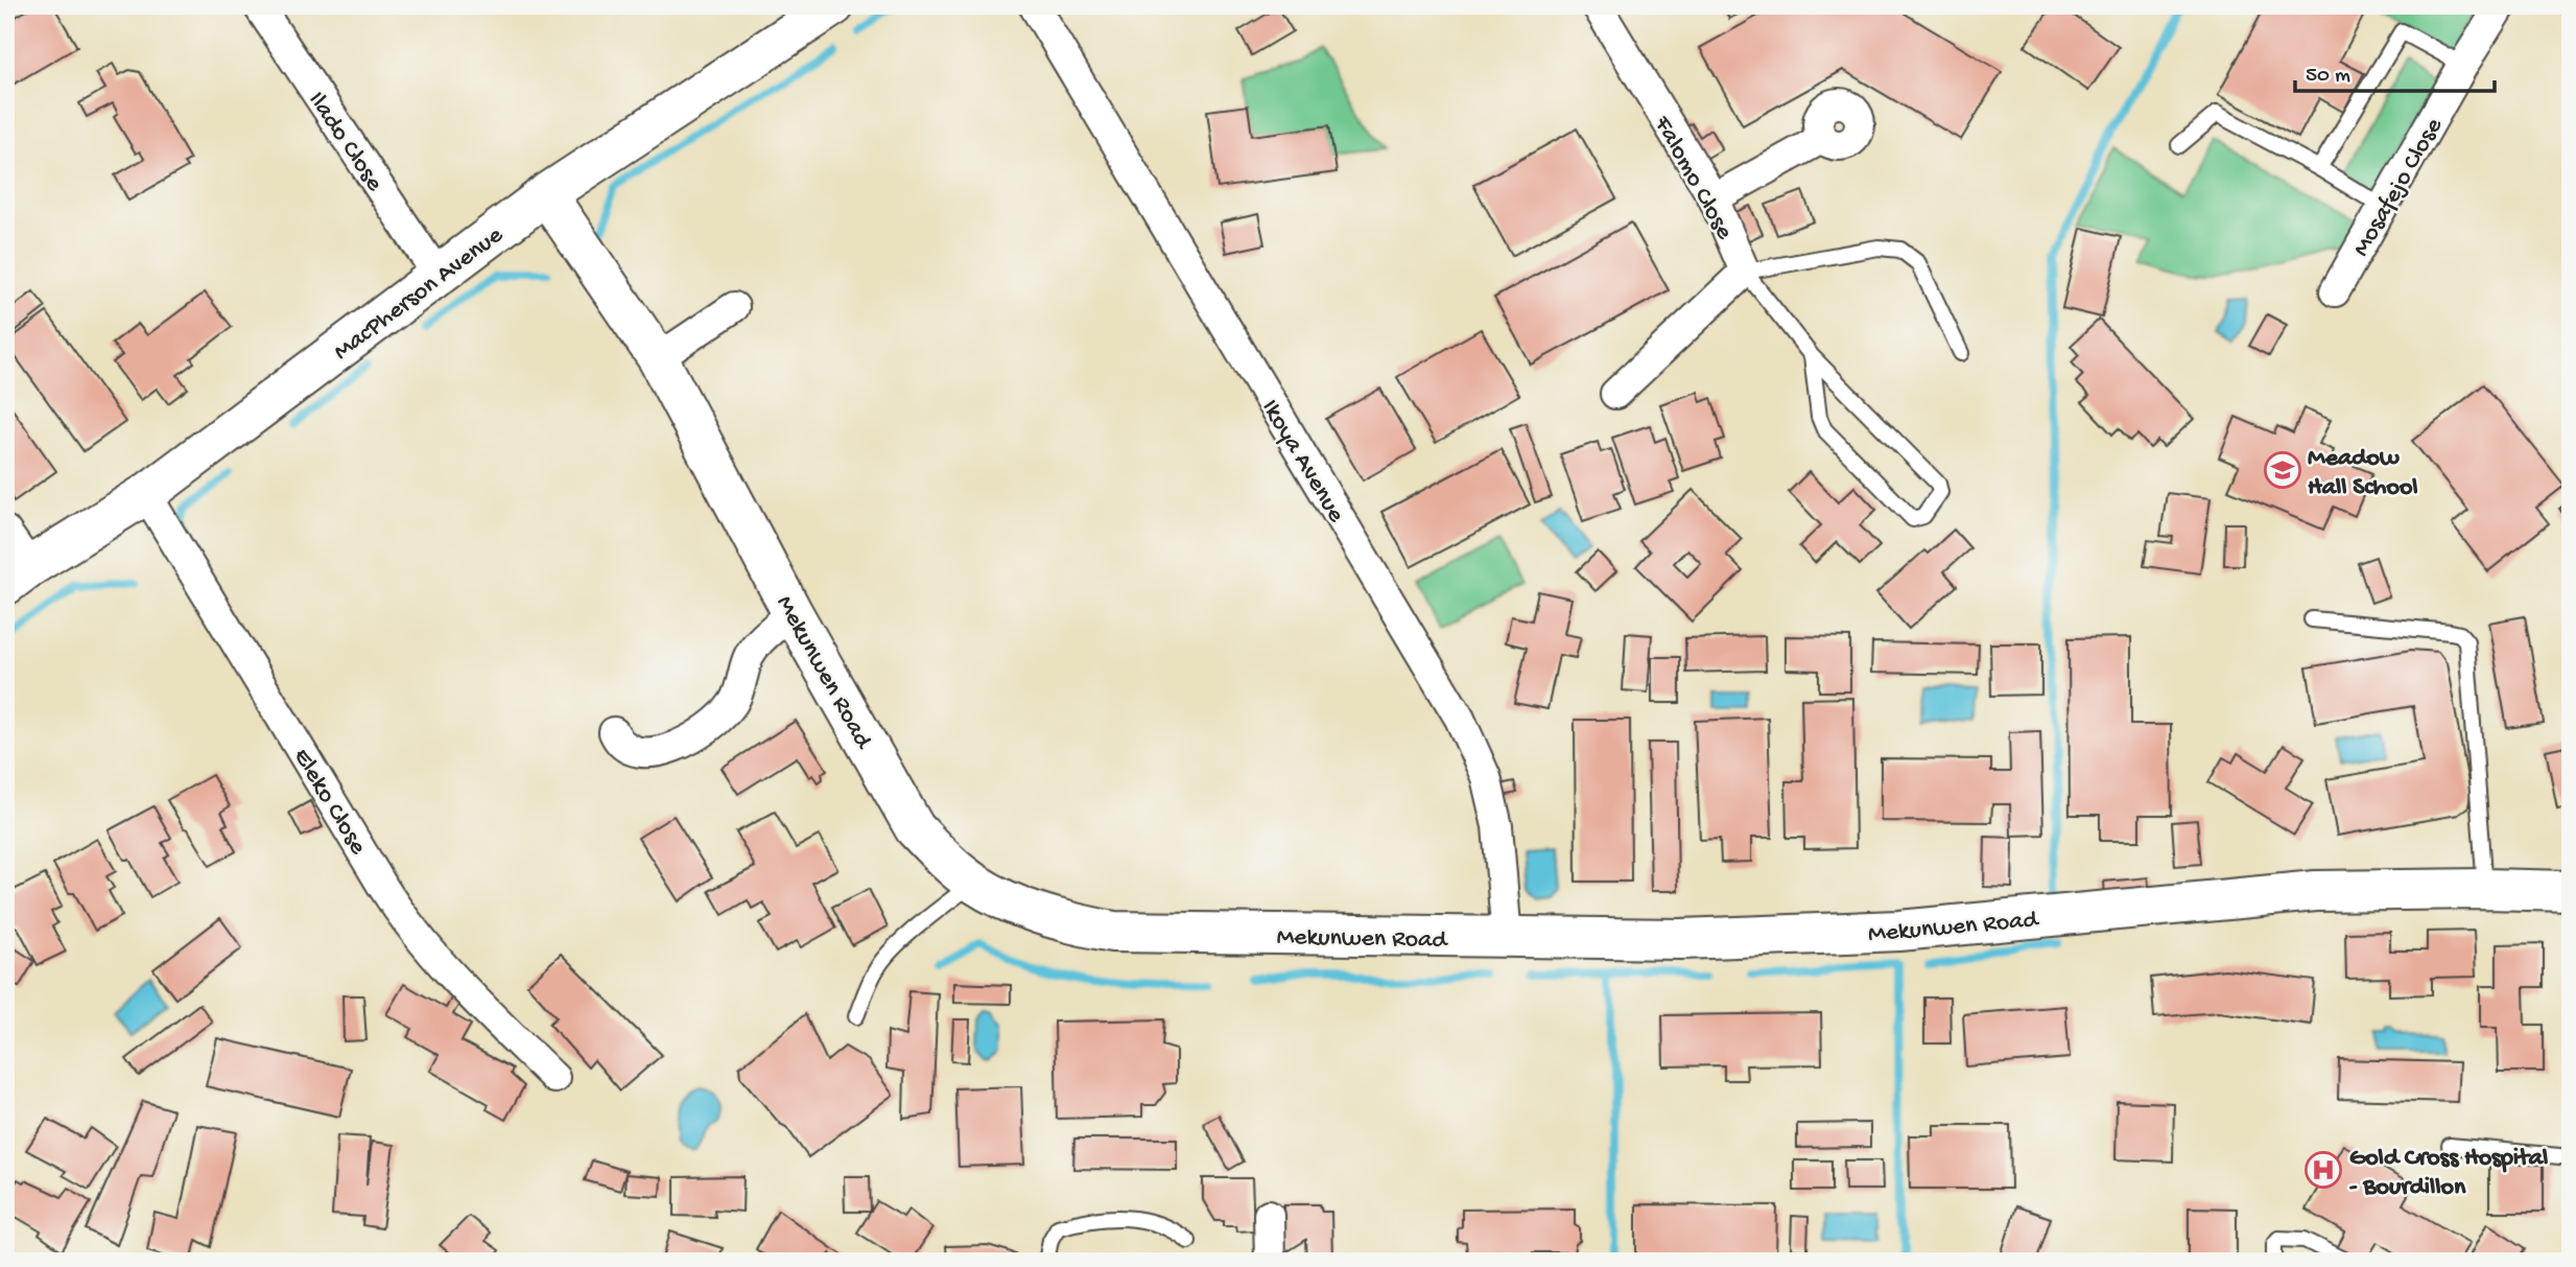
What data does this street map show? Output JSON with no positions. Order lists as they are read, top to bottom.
{
  "streets": {
    "street": [
      "Ilado Close",
      "Falomo Close",
      "Mosafejo Close",
      "MacPherson Avenue",
      "Ikoya Avenue",
      "Mekunwen Road",
      "Eleko Close"
    ]
  },
  "crossings": [
    ["Ilado Close", "MacPherson Avenue"],
    ["MacPherson Avenue", "Mekunwen Road"],
    ["MacPherson Avenue", "Eleko Close"],
    ["Ikoya Avenue", "Mekunwen Road"]
  ],
  "places": {
    "school or university": ["Meadow Hall School"],
    "hospital": ["Gold Cross Hospital - Bourdillon"]
  },
  "scale_bar": "50 m"
}
